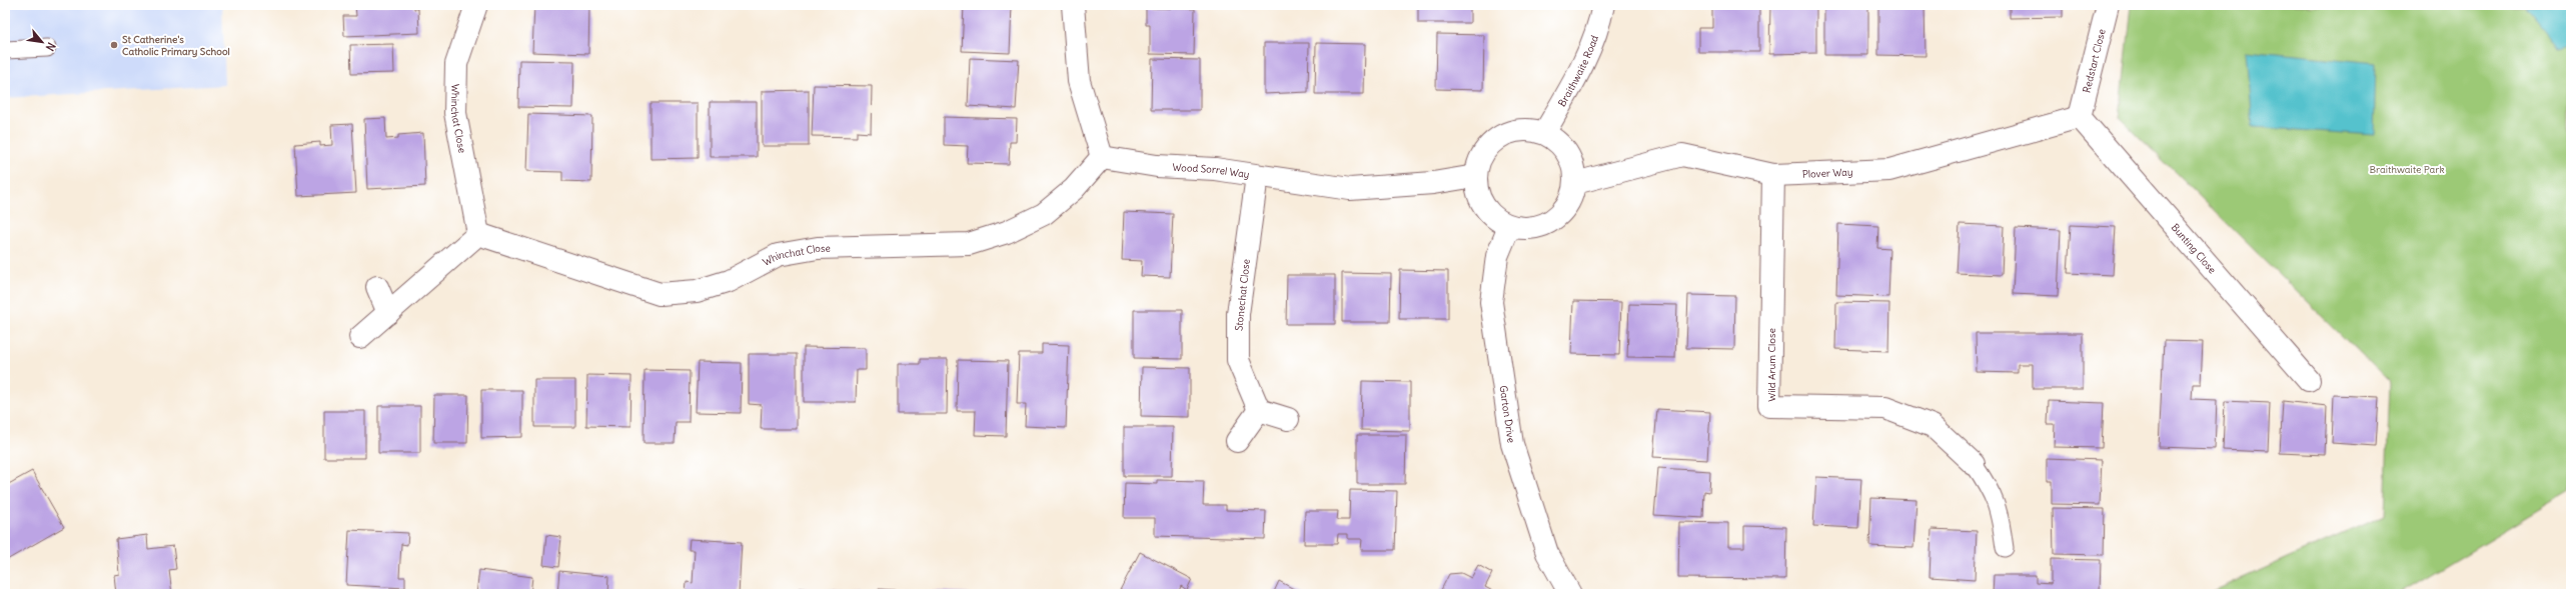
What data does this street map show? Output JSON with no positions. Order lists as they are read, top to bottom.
{
  "streets": {
    "street": [
      "Redstart Close",
      "Braithwaite Road",
      "Whinchat Close",
      "Wood Sorrel Way",
      "Plover Way",
      "Bunting Close",
      "Stonechat Close",
      "Wild Arum Close",
      "Garton Drive"
    ]
  },
  "crossings": [
    ["Redstart Close", "Plover Way"],
    ["Redstart Close", "Bunting Close"],
    ["Braithwaite Road", "Wood Sorrel Way"],
    ["Braithwaite Road", "Plover Way"],
    ["Braithwaite Road", "Garton Drive"],
    ["Whinchat Close", "Wood Sorrel Way"],
    ["Wood Sorrel Way", "Plover Way"],
    ["Wood Sorrel Way", "Stonechat Close"],
    ["Wood Sorrel Way", "Garton Drive"],
    ["Plover Way", "Bunting Close"],
    ["Plover Way", "Wild Arum Close"],
    ["Plover Way", "Garton Drive"]
  ],
  "parks": ["Braithwaite Park"],
  "places": ["St Catherine's Catholic Primary School"],
  "north": "bottom right"
}
